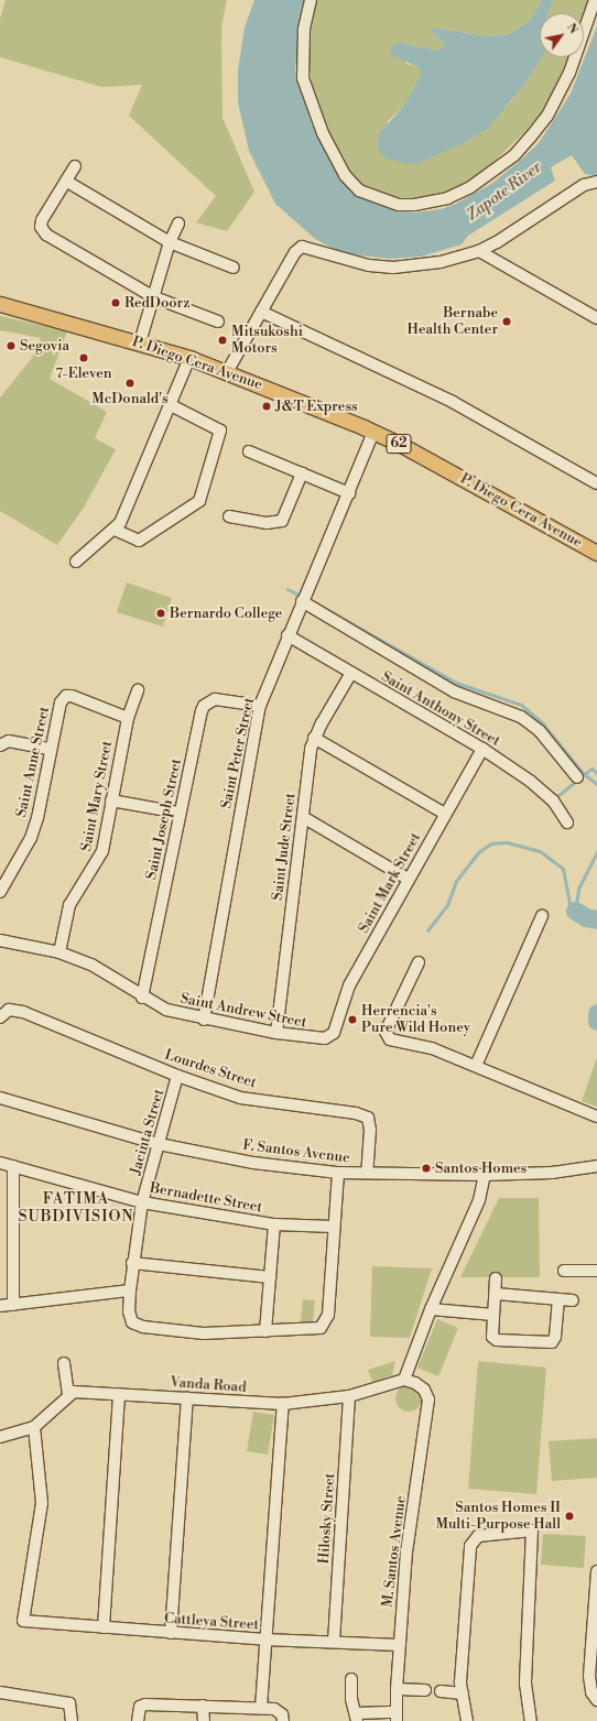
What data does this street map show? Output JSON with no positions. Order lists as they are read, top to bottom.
{
  "streets": {
    "main road": ["P. Diego Cera Avenue", "62"],
    "street": [
      "Saint Anthony Street",
      "Saint Peter Street",
      "Saint Anne Street",
      "Saint Mary Street",
      "Saint Joseph Street",
      "Saint Jude Street",
      "Saint Mark Street",
      "Saint Andrew Street",
      "Lourdes Street",
      "Jacinta Street",
      "F. Santos Avenue",
      "Bernadette Street",
      "Vanda Road",
      "Hilosky Street",
      "M. Santos Avenue",
      "Cattleya Street"
    ]
  },
  "crossings": [
    ["P. Diego Cera Avenue", "Saint Peter Street"],
    ["Saint Anthony Street", "Saint Peter Street"],
    ["Saint Anthony Street", "Saint Jude Street"],
    ["Saint Anthony Street", "Saint Mark Street"],
    ["Saint Peter Street", "Saint Joseph Street"],
    ["Saint Peter Street", "Saint Andrew Street"],
    ["Saint Anne Street", "Saint Mary Street"],
    ["Saint Mary Street", "Saint Andrew Street"],
    ["Saint Joseph Street", "Saint Andrew Street"],
    ["Saint Jude Street", "Saint Andrew Street"],
    ["Saint Mark Street", "Saint Andrew Street"],
    ["Lourdes Street", "Jacinta Street"],
    ["Lourdes Street", "F. Santos Avenue"],
    ["Jacinta Street", "F. Santos Avenue"],
    ["Jacinta Street", "Bernadette Street"],
    ["Vanda Road", "Hilosky Street"],
    ["Vanda Road", "M. Santos Avenue"],
    ["Hilosky Street", "Cattleya Street"],
    ["M. Santos Avenue", "Cattleya Street"]
  ],
  "districts": ["FATIMA SUBDIVISION"],
  "water": ["Zapote River"],
  "places": [
    "RedDoorz",
    "Bernabe Health Center",
    "Mitsukoshi Motors",
    "Segovia",
    "7-Eleven",
    "McDonald's",
    "J&T Express",
    "Bernardo College",
    "Herrencia's Pure Wild Honey",
    "Santos Homes",
    "Santos Homes II Multi-Purpose Hall"
  ],
  "north": "top right"
}
